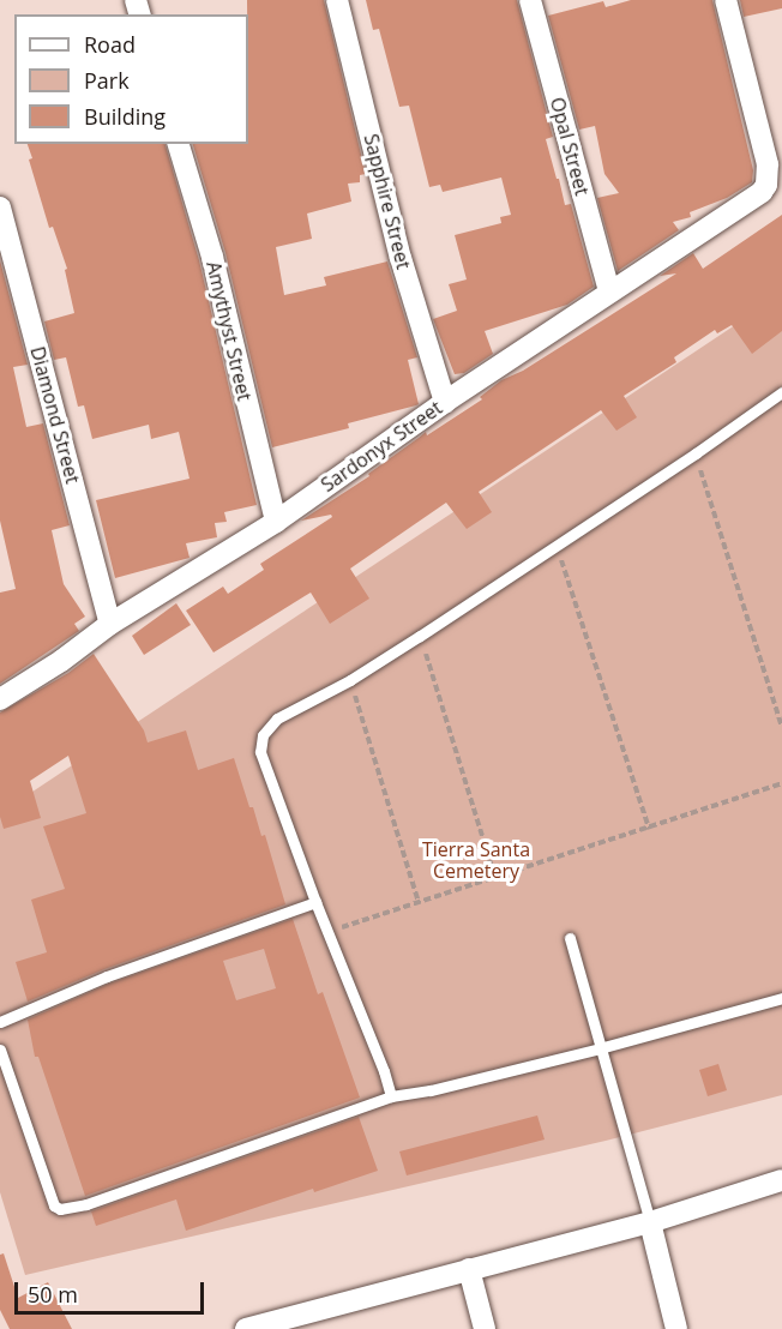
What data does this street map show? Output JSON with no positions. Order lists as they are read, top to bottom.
{
  "streets": {
    "street": [
      "Opal Street",
      "Sapphire Street",
      "Amythyst Street",
      "Diamond Street",
      "Sardonyx Street"
    ]
  },
  "crossings": [
    ["Opal Street", "Sardonyx Street"],
    ["Sapphire Street", "Sardonyx Street"],
    ["Amythyst Street", "Sardonyx Street"],
    ["Diamond Street", "Sardonyx Street"]
  ],
  "parks": ["Tierra Santa Cemetery"],
  "legend": ["Road", "Park", "Building"],
  "scale_bar": "50 m"
}
